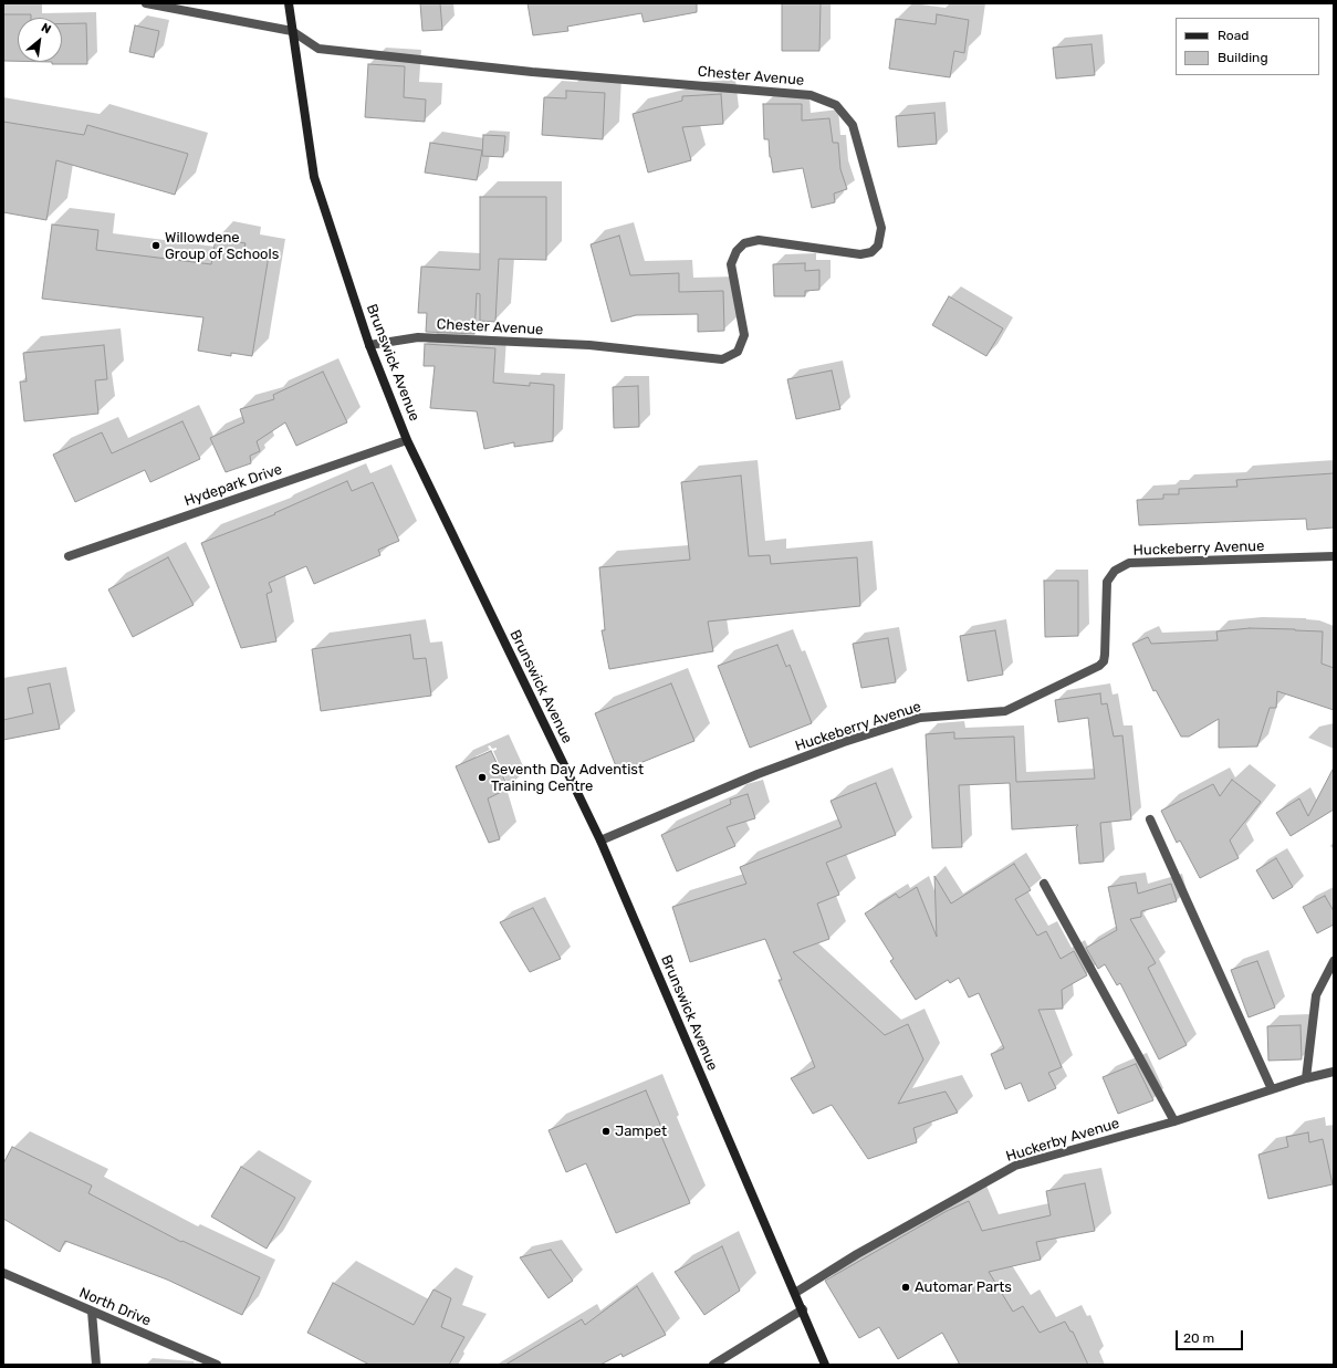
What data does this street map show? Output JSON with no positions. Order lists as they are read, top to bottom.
{
  "streets": {
    "main road": ["Brunswick Avenue"],
    "street": [
      "Chester Avenue",
      "Hydepark Drive",
      "Huckeberry Avenue",
      "Huckerby Avenue",
      "North Drive"
    ]
  },
  "crossings": [
    ["Chester Avenue", "Brunswick Avenue"],
    ["Brunswick Avenue", "Hydepark Drive"],
    ["Brunswick Avenue", "Huckeberry Avenue"],
    ["Brunswick Avenue", "Huckerby Avenue"]
  ],
  "places": [
    "Willowdene Group of Schools",
    "Seventh Day Adventist Training Centre",
    "Jampet",
    "Automar Parts"
  ],
  "legend": ["Road", "Building"],
  "scale_bar": "20 m",
  "north": "top right"
}
